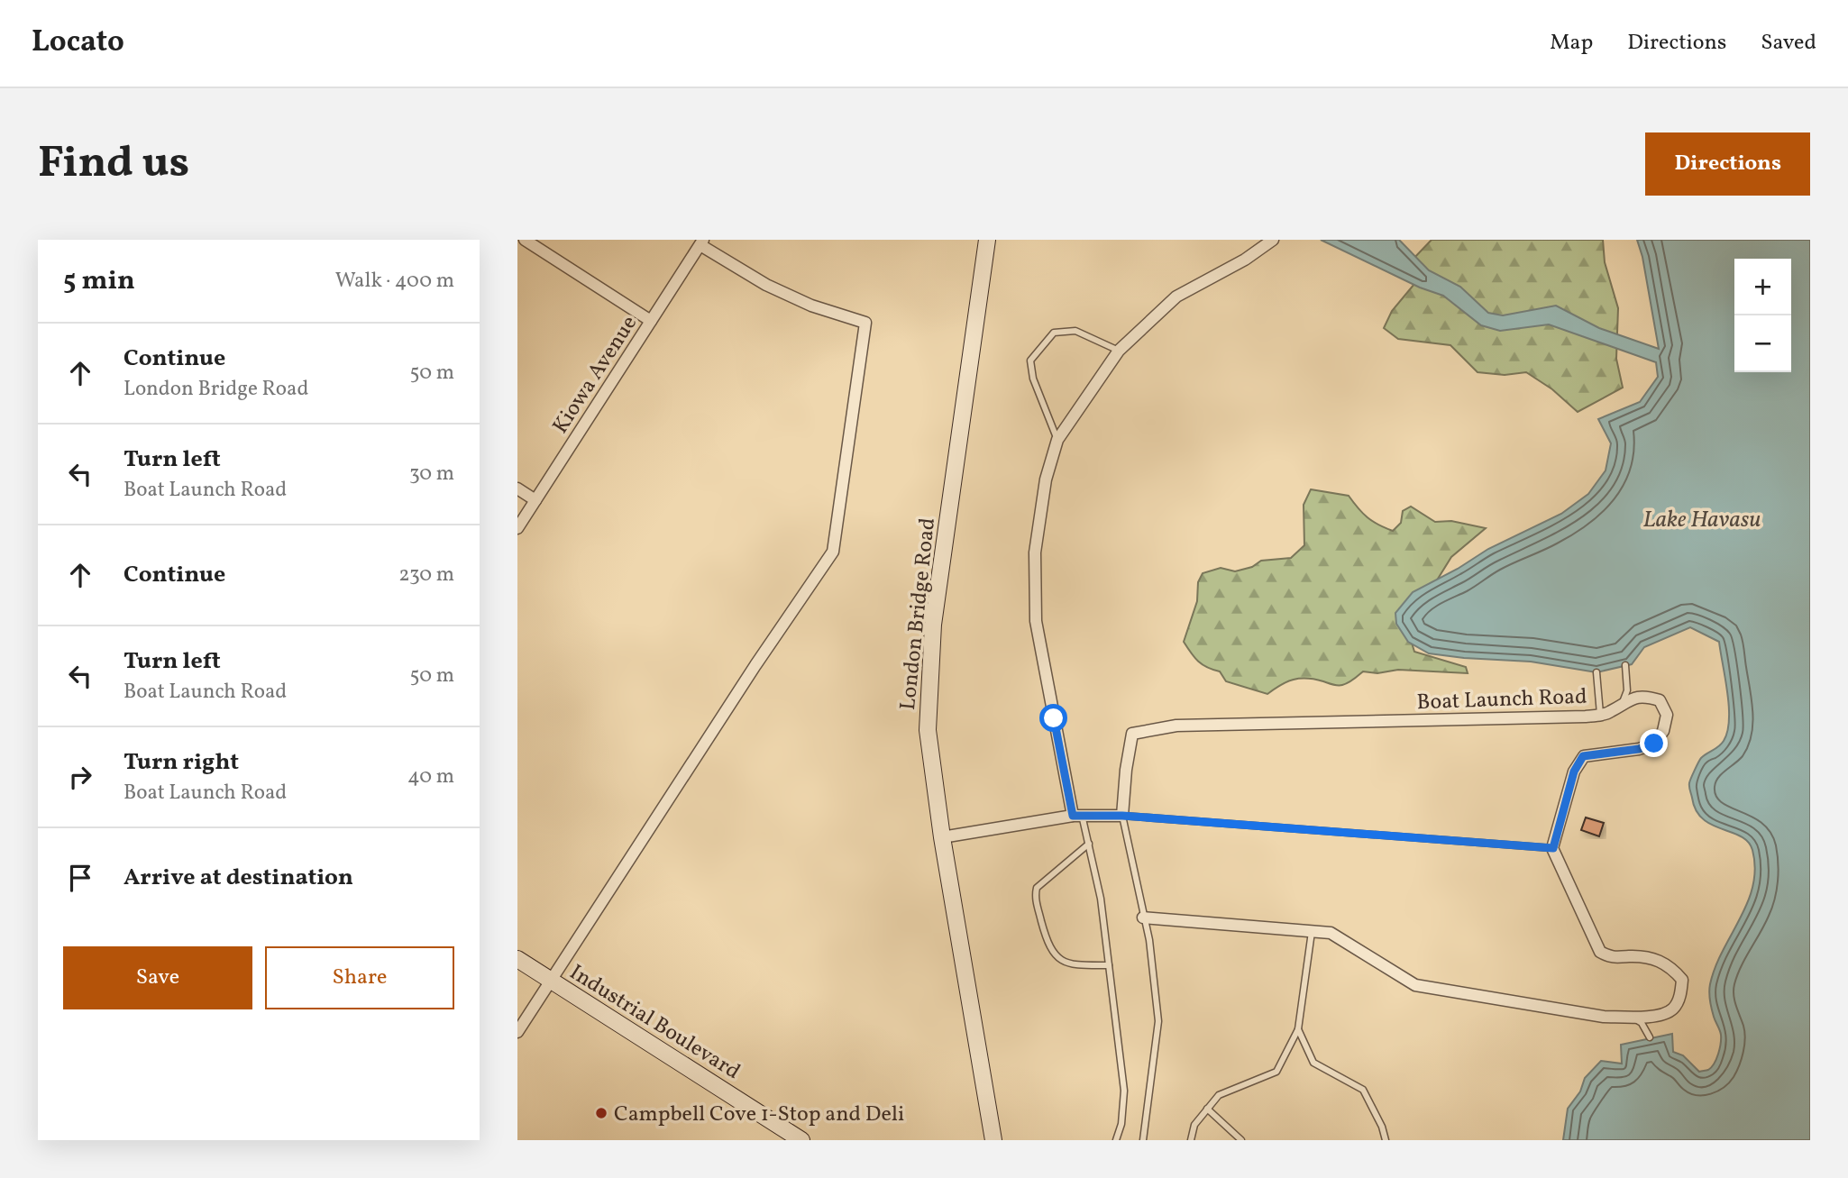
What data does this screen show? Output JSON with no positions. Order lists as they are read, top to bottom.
{
  "streets": {
    "street": [
      "Kiowa Avenue",
      "London Bridge Road",
      "Boat Launch Road",
      "Industrial Boulevard"
    ]
  },
  "water": ["Lake Havasu"],
  "places": ["Campbell Cove 1-Stop and Deli"],
  "page": {
    "header": "Locato",
    "nav": ["Map", "Directions", "Saved"],
    "buttons": [
      "Directions",
      ["Save", "Share"]
    ],
    "title": "Find us",
    "heading": ["5 min", "Walk · 400 m"],
    "map_buttons": ["+", "−"],
    "list": [
      ["Continue", "London Bridge Road", "50 m"],
      ["Turn left", "Boat Launch Road", "30 m"],
      ["Continue", "230 m"],
      ["Turn left", "Boat Launch Road", "50 m"],
      ["Turn right", "Boat Launch Road", "40 m"],
      "Arrive at destination"
    ]
  }
}
